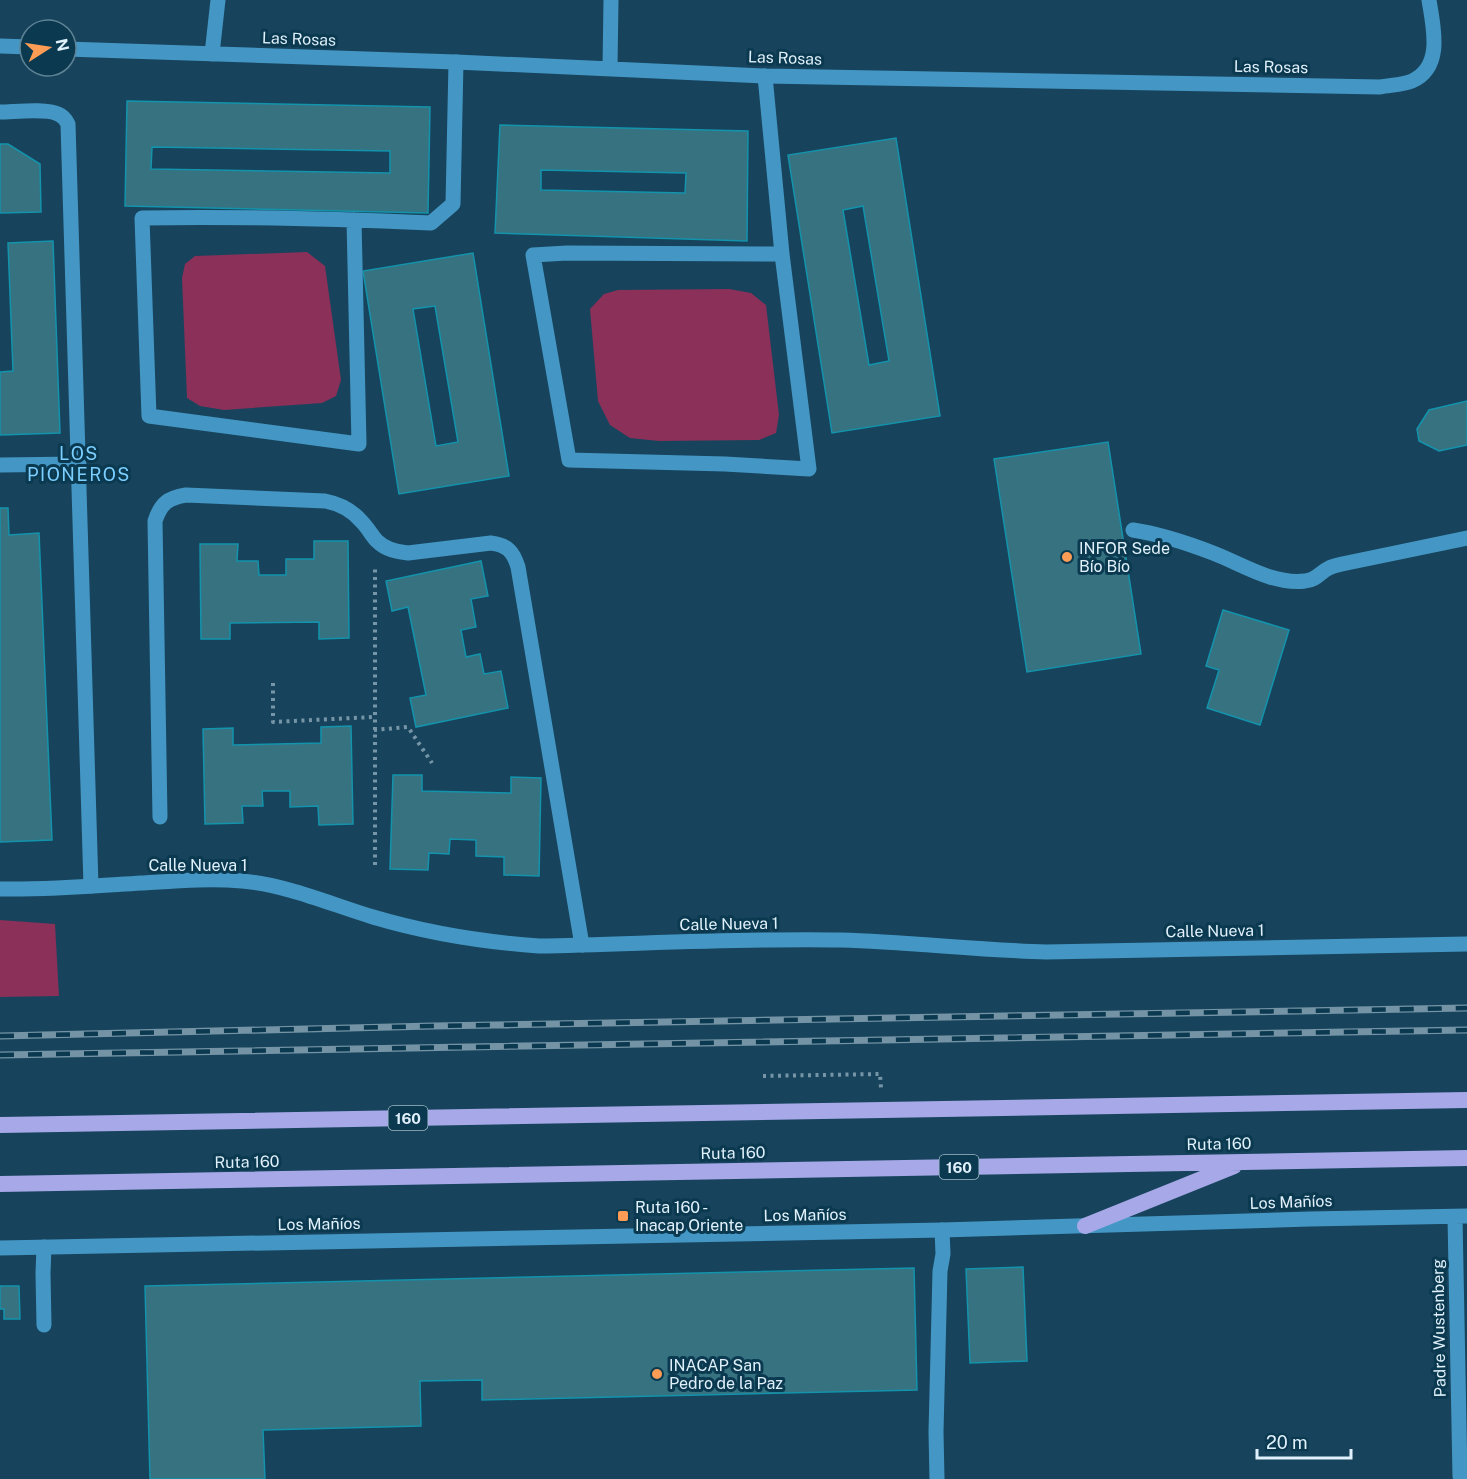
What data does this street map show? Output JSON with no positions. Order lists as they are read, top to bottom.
{
  "streets": {
    "highway": ["160", "Ruta 160"],
    "street": [
      "Las Rosas",
      "Calle Nueva 1",
      "Los Mañíos",
      "Padre Wustenberg"
    ]
  },
  "crossings": [
    ["Los Mañíos", "Padre Wustenberg"]
  ],
  "districts": ["LOS PIONEROS"],
  "places": {
    "other": ["INFOR Sede Bío Bío", "INACAP San Pedro de la Paz"],
    "transit": ["Ruta 160 - Inacap Oriente"]
  },
  "scale_bar": "20 m",
  "north": "right"
}
